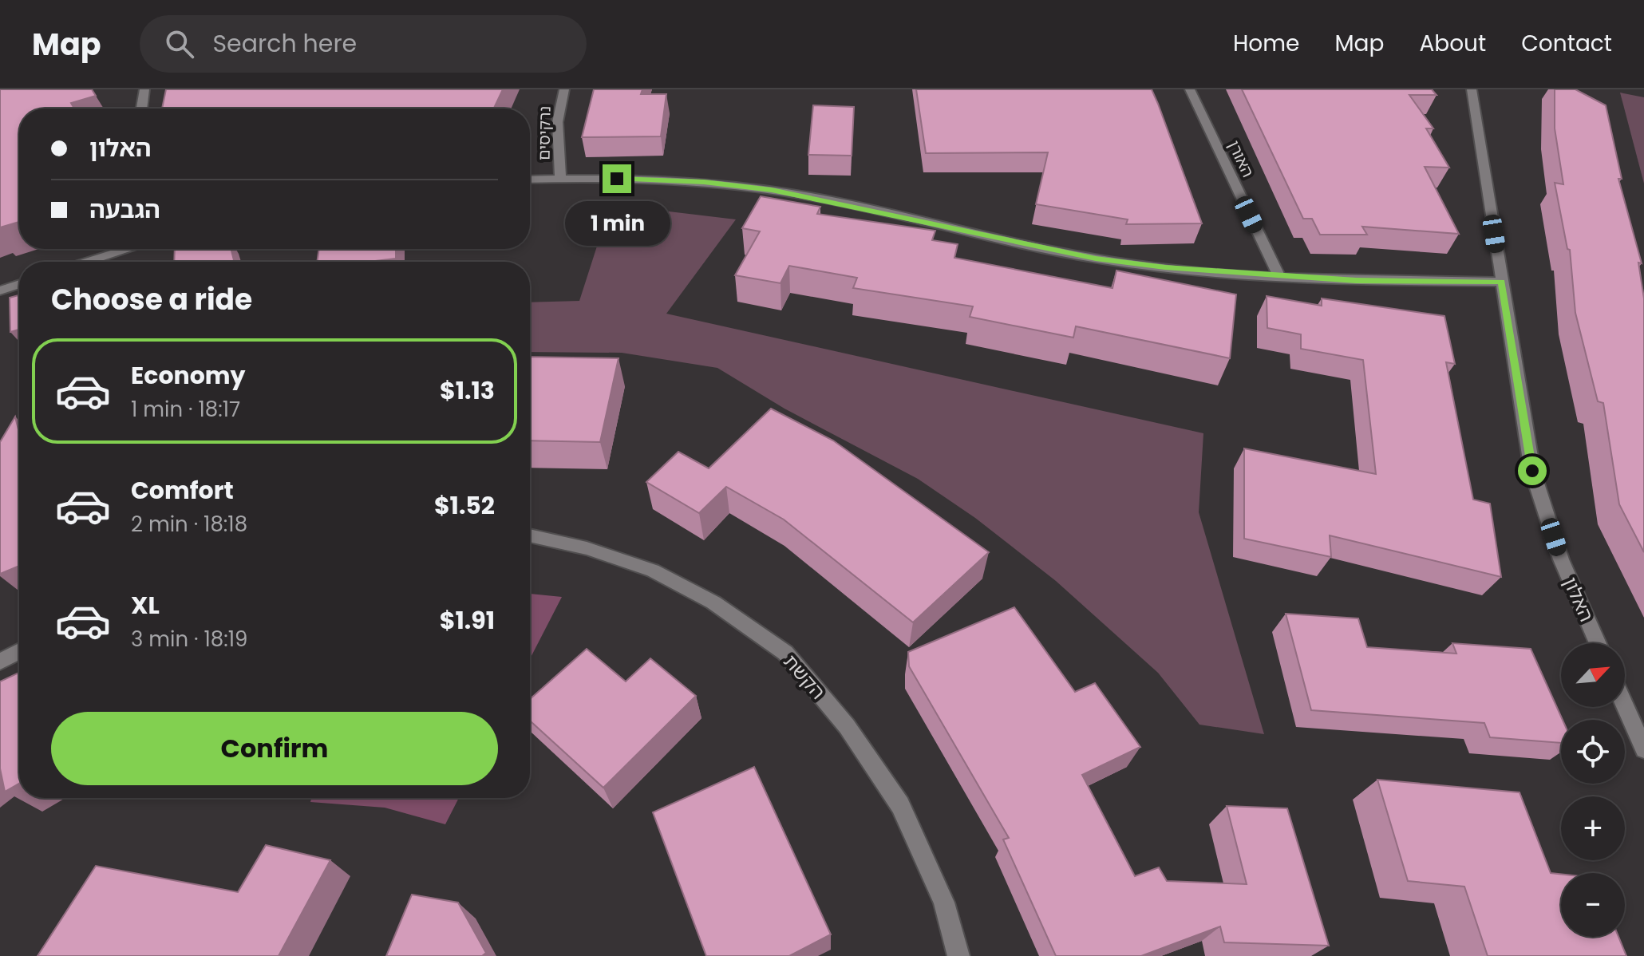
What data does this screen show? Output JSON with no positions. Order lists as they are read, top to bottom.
{
  "streets": {
    "street": [
      "נרקיסים",
      "האורן",
      "האלון",
      "הקשת"
    ]
  },
  "north": "top right",
  "page": {
    "header": "Map",
    "search": "Search here",
    "nav": [
      "Home",
      "Map",
      "About",
      "Contact"
    ],
    "banner": ["האלון", "הגבעה"],
    "bubble": "1 min",
    "heading": "Choose a ride",
    "list": [
      {
        "name": "Economy",
        "note": "1 min · 18:17",
        "value": "$1.13"
      },
      {
        "name": "Comfort",
        "note": "2 min · 18:18",
        "value": "$1.52"
      },
      {
        "name": "XL",
        "note": "3 min · 18:19",
        "value": "$1.91"
      }
    ],
    "map_buttons": ["+", "−"],
    "buttons": "Confirm"
  }
}
